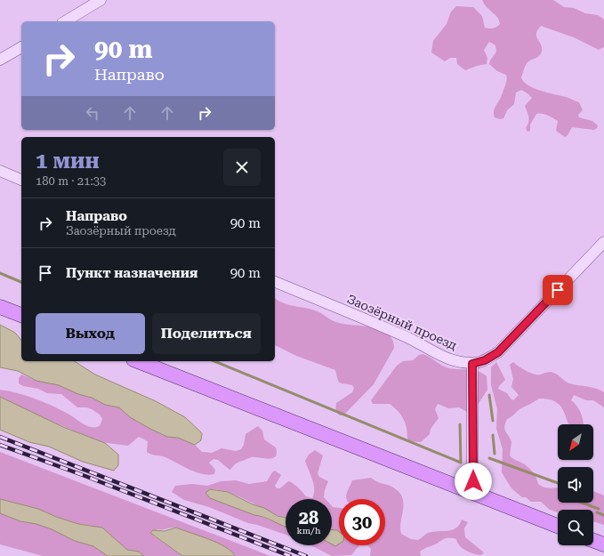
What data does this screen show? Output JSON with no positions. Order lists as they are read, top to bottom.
{
  "streets": {
    "street": ["Заозёрный проезд"]
  },
  "north": "bottom left",
  "page": {
    "turn": ["90 m", "Направо"],
    "heading": ["1 мин", "180 m · 21:33"],
    "list": [
      {
        "name": "Направо",
        "note": "Заозёрный проезд",
        "value": "90 m"
      },
      {
        "name": "Пункт назначения",
        "value": "90 m"
      }
    ],
    "buttons": ["Выход", "Поделиться"],
    "speed": "28 km/h",
    "limit": "30"
  }
}
